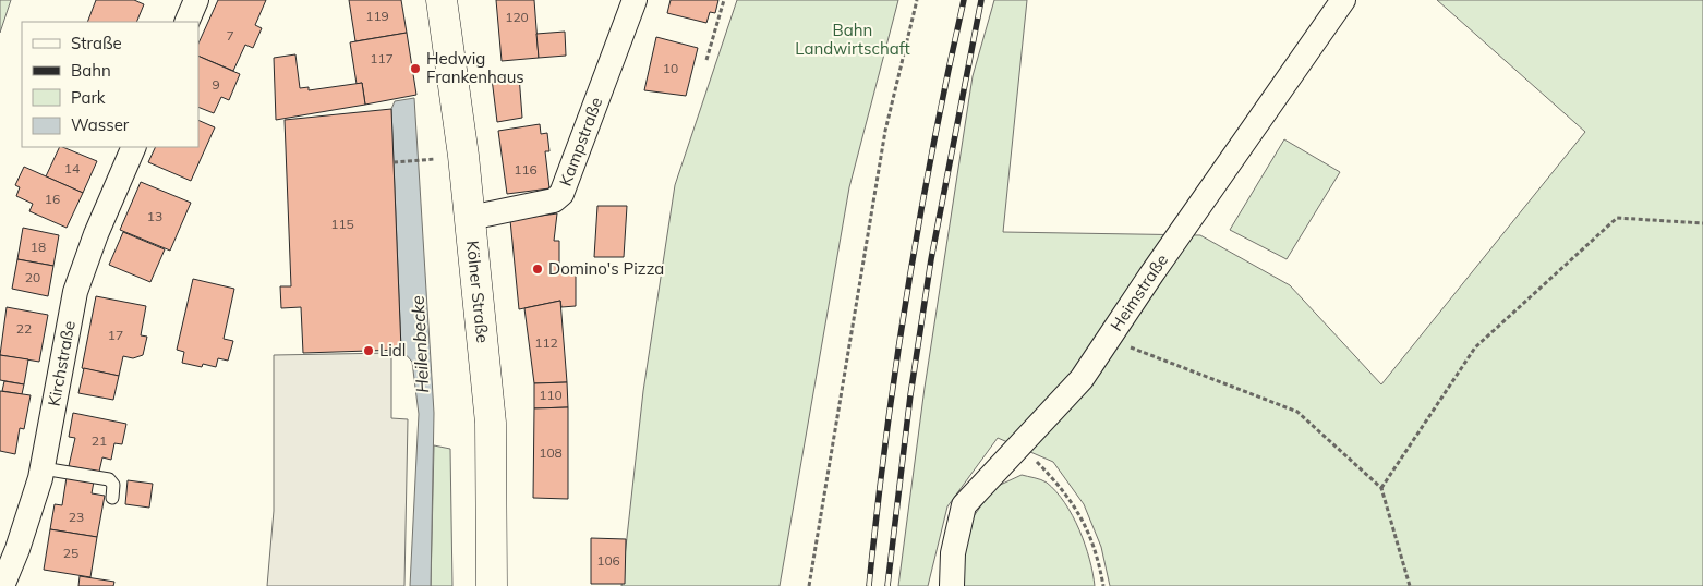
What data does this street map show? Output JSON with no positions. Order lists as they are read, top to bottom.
{
  "streets": {
    "main road": ["Kölner Straße"],
    "street": ["Kampstraße", "Heimstraße", "Kirchstraße"]
  },
  "crossings": [
    ["Kampstraße", "Kölner Straße"]
  ],
  "water": ["Heilenbecke"],
  "parks": ["Bahn Landwirtschaft"],
  "places": ["Hedwig Frankenhaus", "Domino's Pizza", "Lidl"],
  "house_numbers": [
    "119",
    "120",
    "7",
    "117",
    "10",
    "9",
    "14",
    "116",
    "16",
    "13",
    "115",
    "18",
    "20",
    "22",
    "17",
    "112",
    "110",
    "21",
    "108",
    "23",
    "25",
    "106"
  ],
  "legend": [
    "Straße",
    "Bahn",
    "Park",
    "Wasser"
  ]
}
